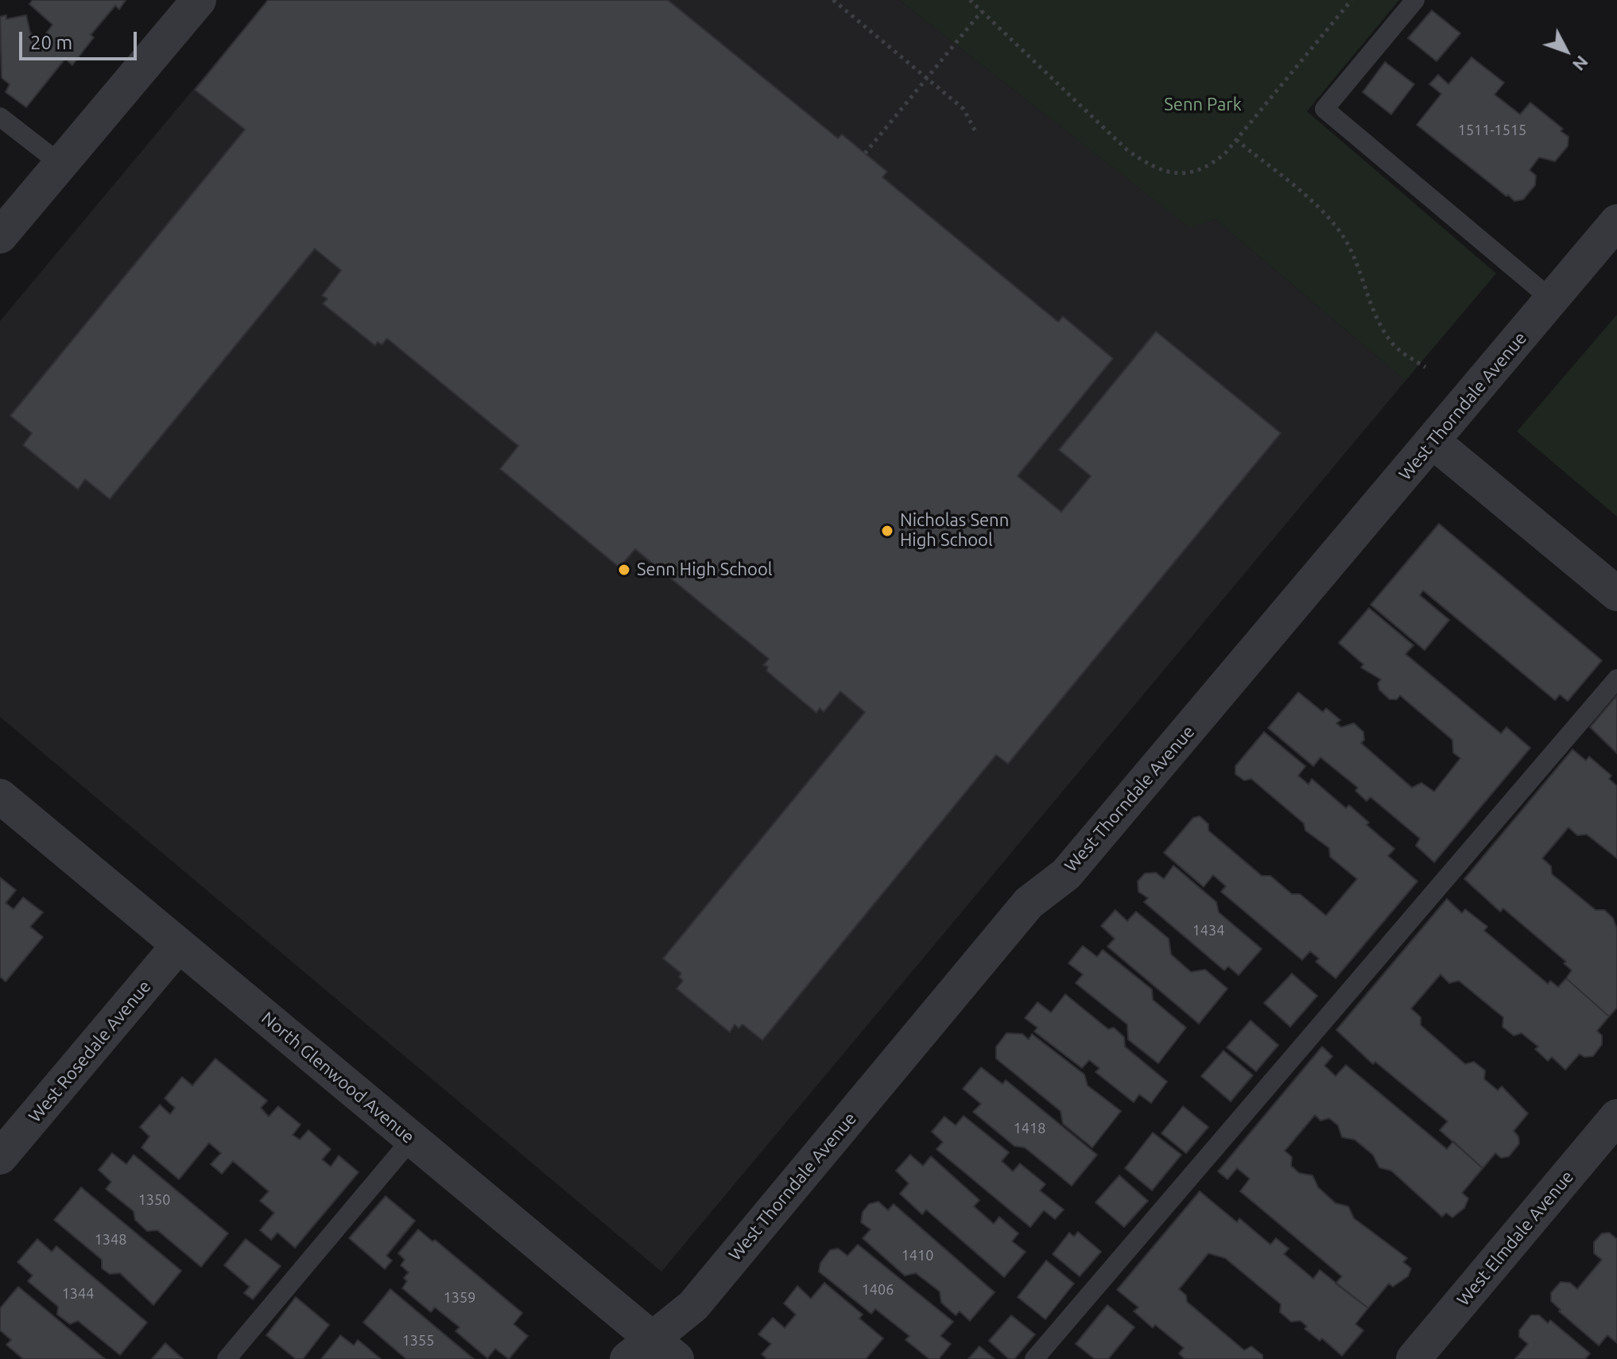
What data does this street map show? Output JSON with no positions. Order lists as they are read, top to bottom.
{
  "streets": {
    "street": [
      "West Thorndale Avenue",
      "West Rosedale Avenue",
      "North Glenwood Avenue",
      "West Elmdale Avenue"
    ]
  },
  "crossings": [
    ["West Thorndale Avenue", "North Glenwood Avenue"],
    ["West Rosedale Avenue", "North Glenwood Avenue"]
  ],
  "parks": ["Senn Park"],
  "places": ["Nicholas Senn High School", "Senn High School"],
  "house_numbers": [
    "1511-1515",
    "1434",
    "1418",
    "1350",
    "1348",
    "1410",
    "1406",
    "1344",
    "1359",
    "1355"
  ],
  "scale_bar": "20 m",
  "north": "bottom right"
}
